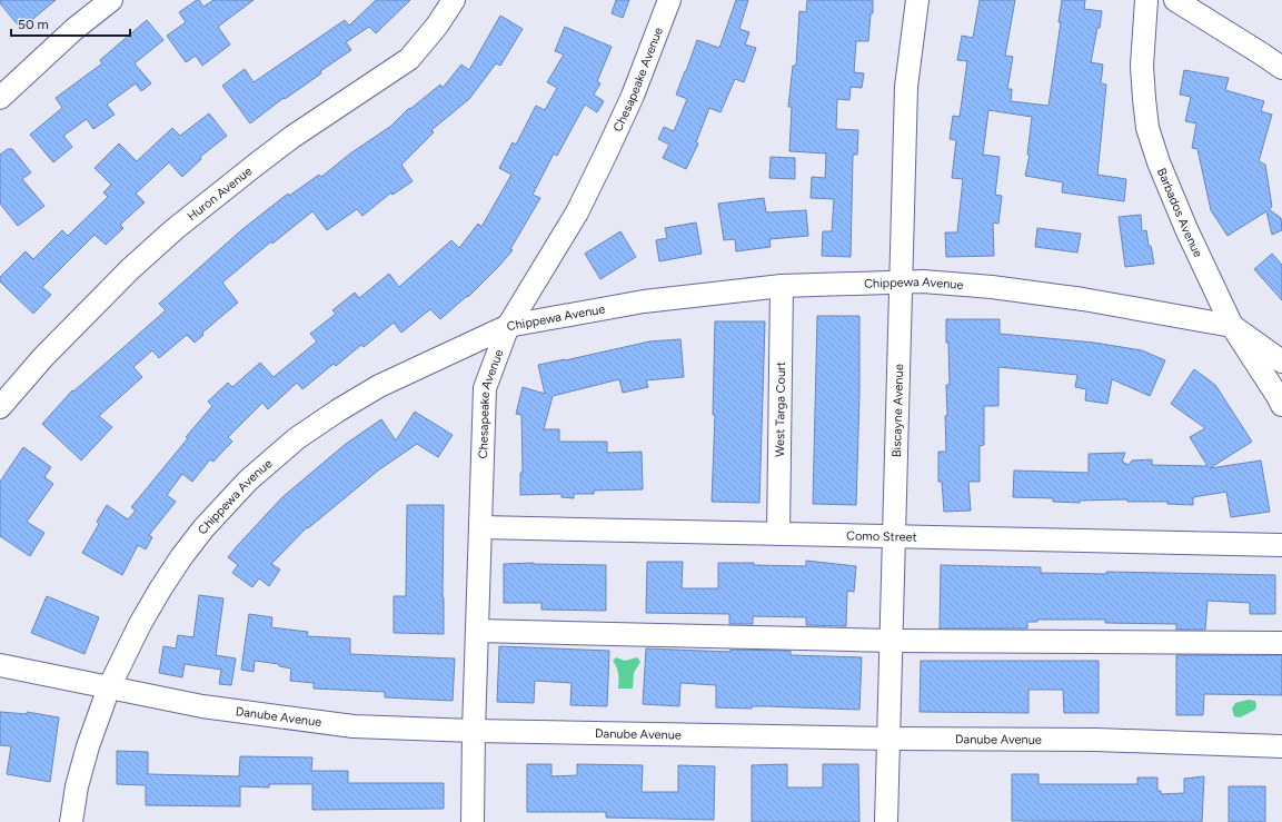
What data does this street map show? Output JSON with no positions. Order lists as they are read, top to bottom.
{
  "streets": {
    "street": [
      "Chesapeake Avenue",
      "Huron Avenue",
      "Barbados Avenue",
      "Chippewa Avenue",
      "West Targa Court",
      "Biscayne Avenue",
      "Como Street",
      "Danube Avenue"
    ]
  },
  "crossings": [
    ["Chesapeake Avenue", "Chippewa Avenue"],
    ["Chesapeake Avenue", "Como Street"],
    ["Chesapeake Avenue", "Danube Avenue"],
    ["Barbados Avenue", "Chippewa Avenue"],
    ["Chippewa Avenue", "West Targa Court"],
    ["Chippewa Avenue", "Biscayne Avenue"],
    ["Chippewa Avenue", "Danube Avenue"],
    ["West Targa Court", "Como Street"],
    ["Biscayne Avenue", "Como Street"],
    ["Biscayne Avenue", "Danube Avenue"]
  ],
  "scale_bar": "50 m"
}
